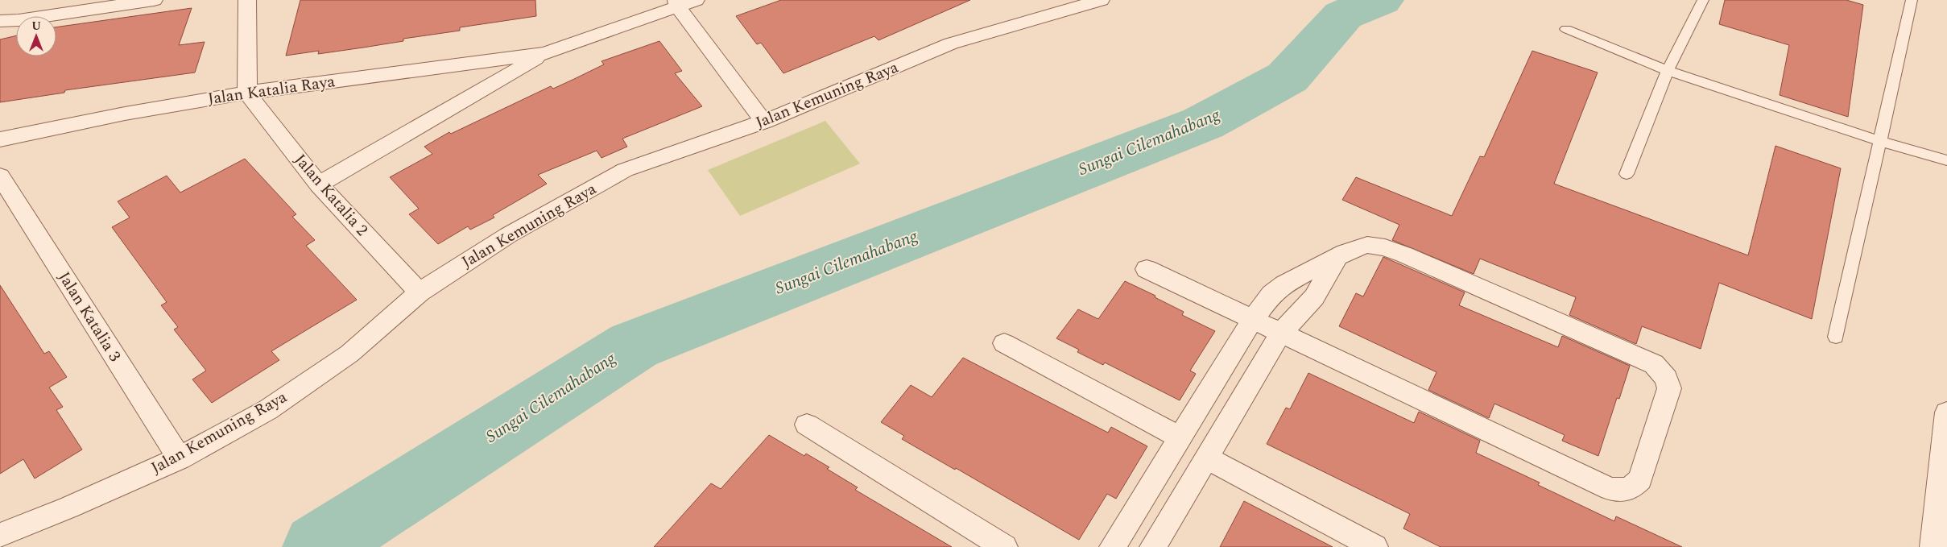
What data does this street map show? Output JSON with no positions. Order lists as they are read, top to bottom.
{
  "streets": {
    "street": [
      "Jalan Katalia Raya",
      "Jalan Kemuning Raya",
      "Jalan Katalia 2",
      "Jalan Katalia 3"
    ]
  },
  "crossings": [
    ["Jalan Katalia Raya", "Jalan Katalia 2"],
    ["Jalan Kemuning Raya", "Jalan Katalia 2"],
    ["Jalan Kemuning Raya", "Jalan Katalia 3"]
  ],
  "water": ["Sungai Cilemahabang"],
  "north": "top"
}
